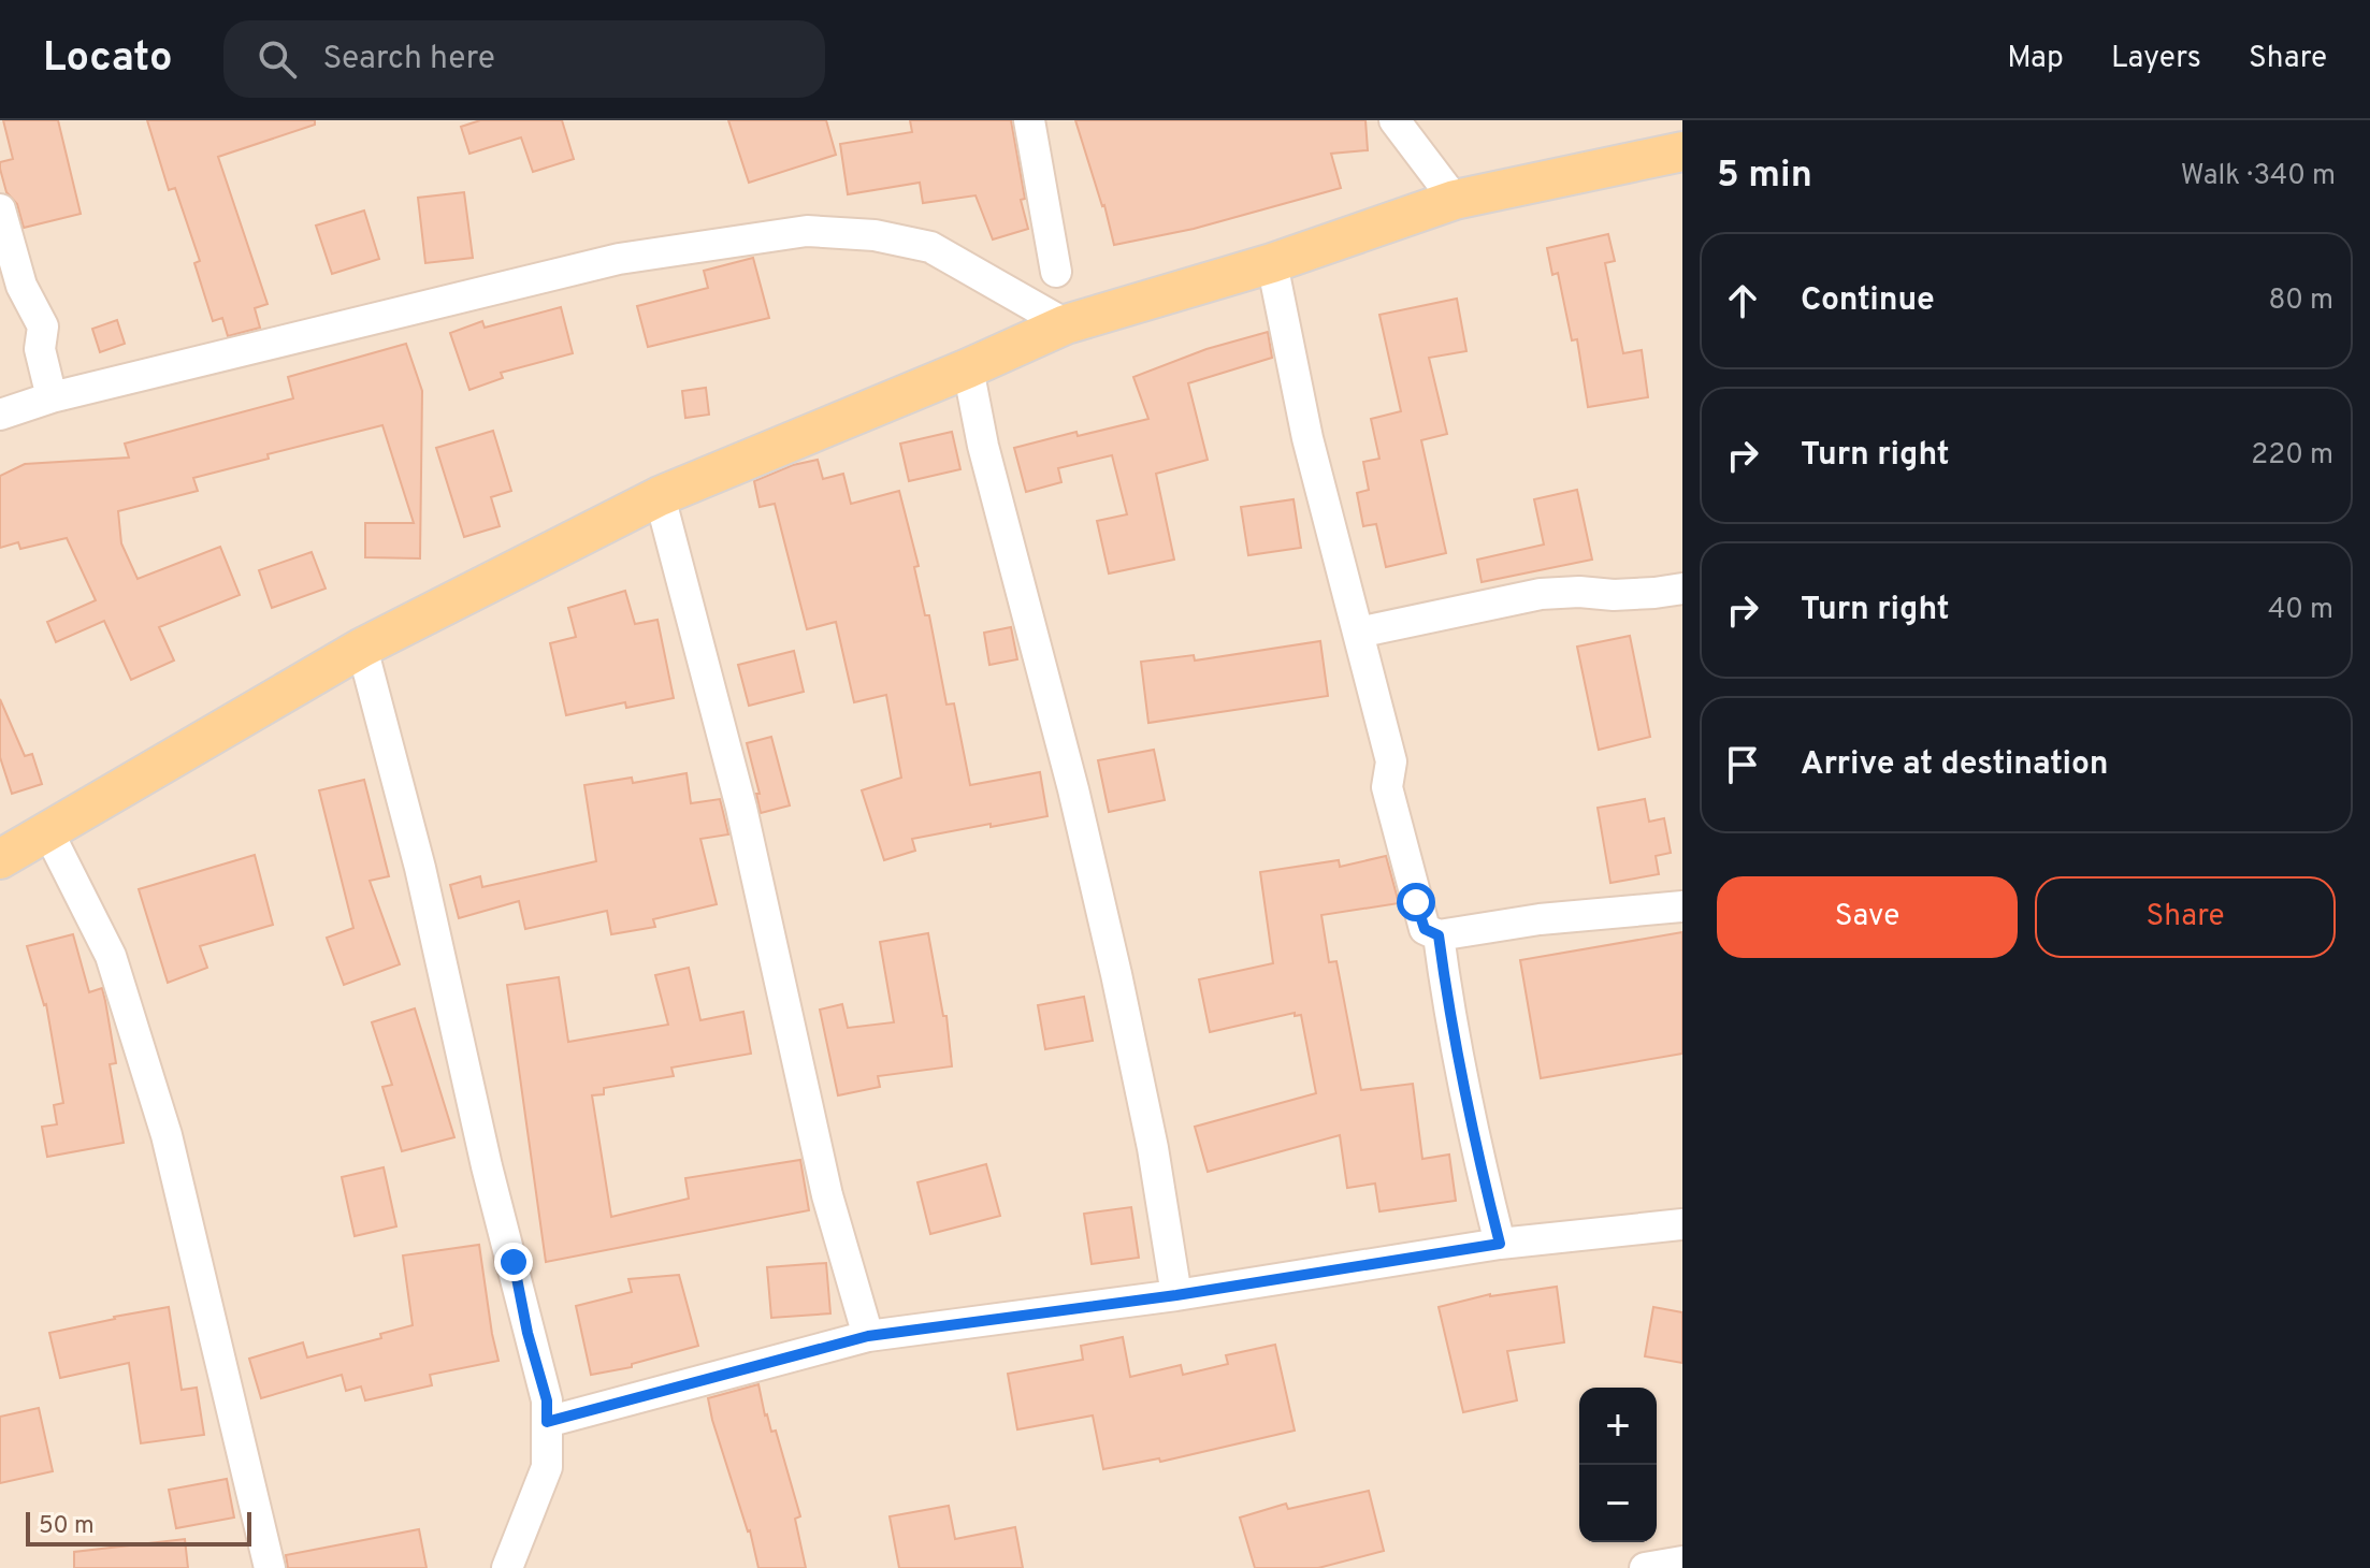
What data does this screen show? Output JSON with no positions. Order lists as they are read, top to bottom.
{
  "scale_bar": "50 m",
  "page": {
    "header": "Locato",
    "search": "Search here",
    "nav": ["Map", "Layers", "Share"],
    "heading": ["5 min", "Walk · 340 m"],
    "list": [
      ["Continue", "80 m"],
      ["Turn right", "220 m"],
      ["Turn right", "40 m"],
      "Arrive at destination"
    ],
    "buttons": ["Save", "Share"],
    "map_buttons": ["+", "−"],
    "scale": "50 m"
  }
}
